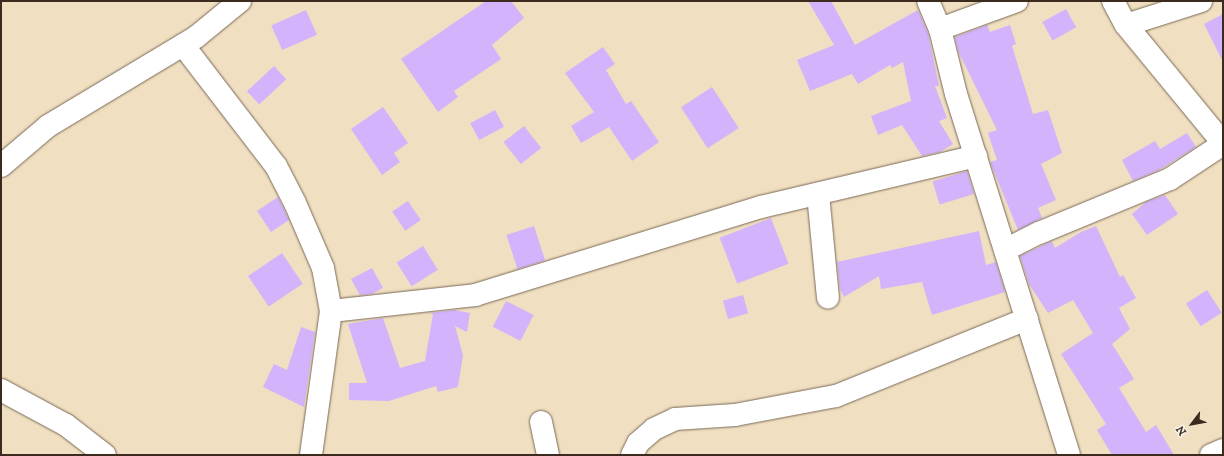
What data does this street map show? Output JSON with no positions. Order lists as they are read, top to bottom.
{
  "north": "bottom left"
}
